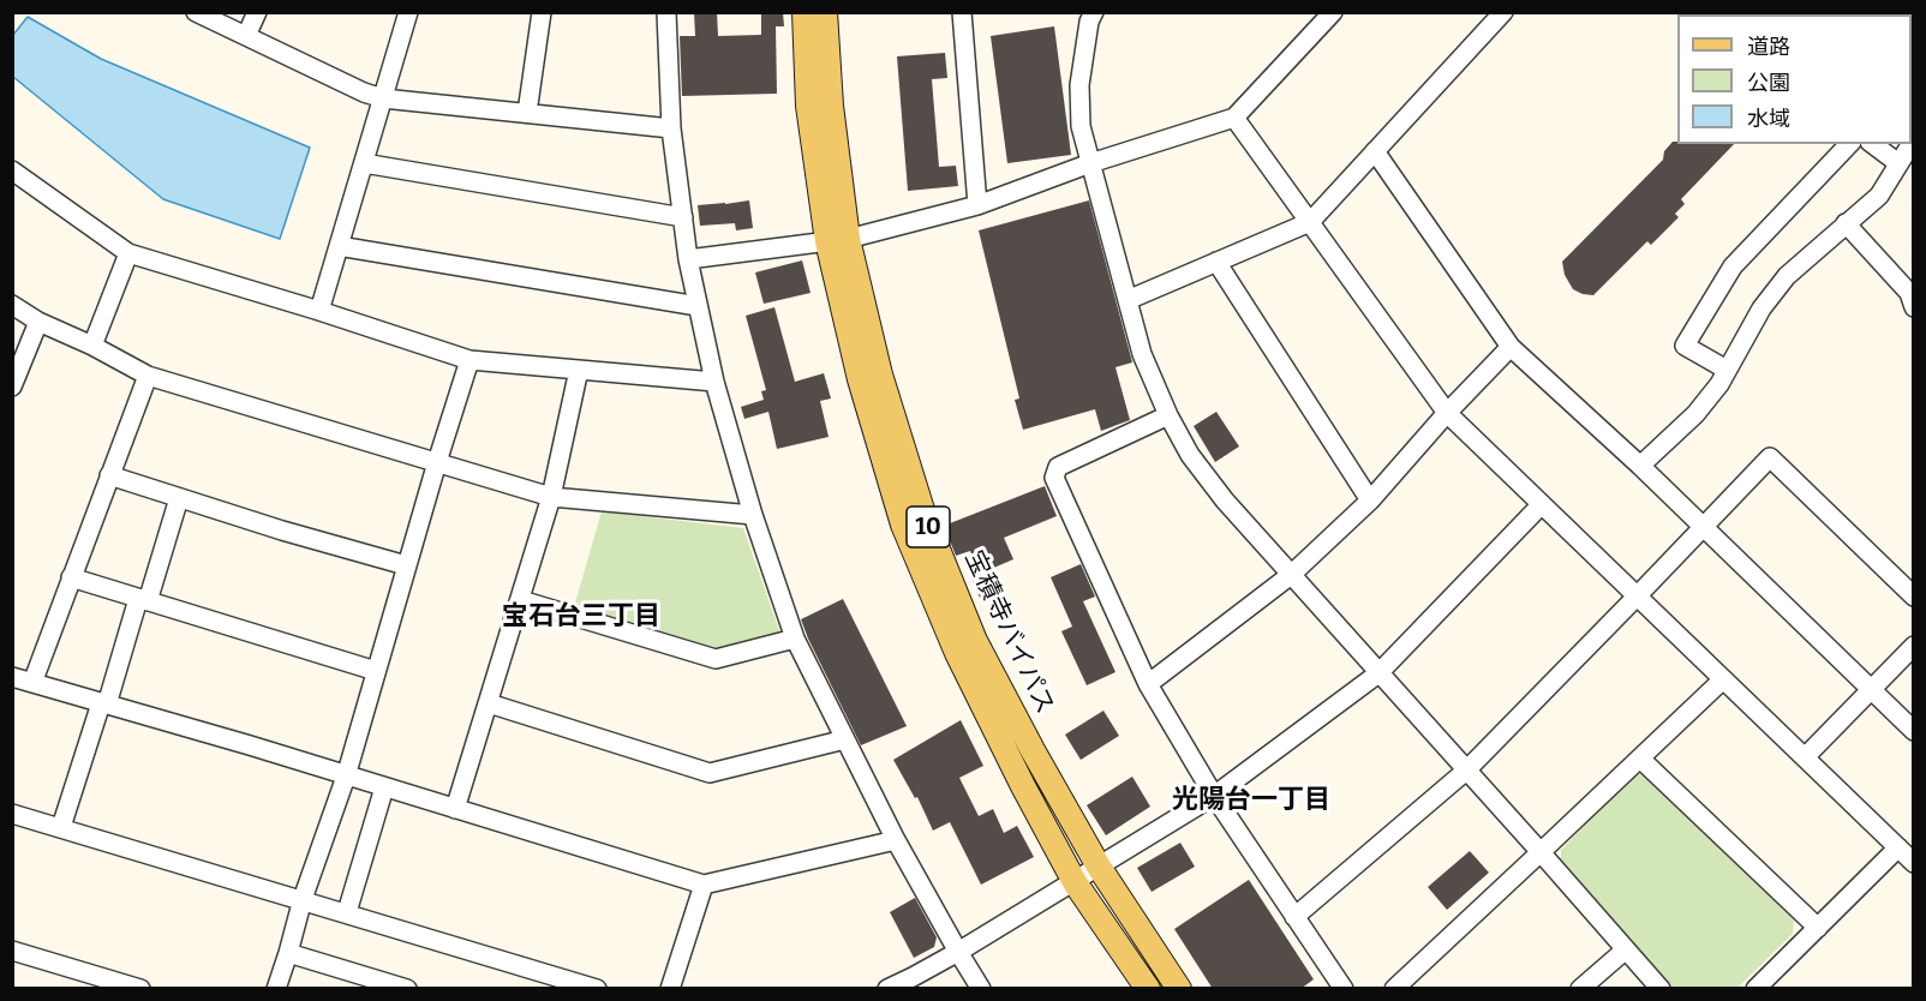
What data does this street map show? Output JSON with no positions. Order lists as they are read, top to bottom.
{
  "streets": {
    "main road": ["10", "宝積寺バイパス"]
  },
  "districts": ["宝石台三丁目", "光陽台一丁目"],
  "legend": ["道路", "公園", "水域"]
}
